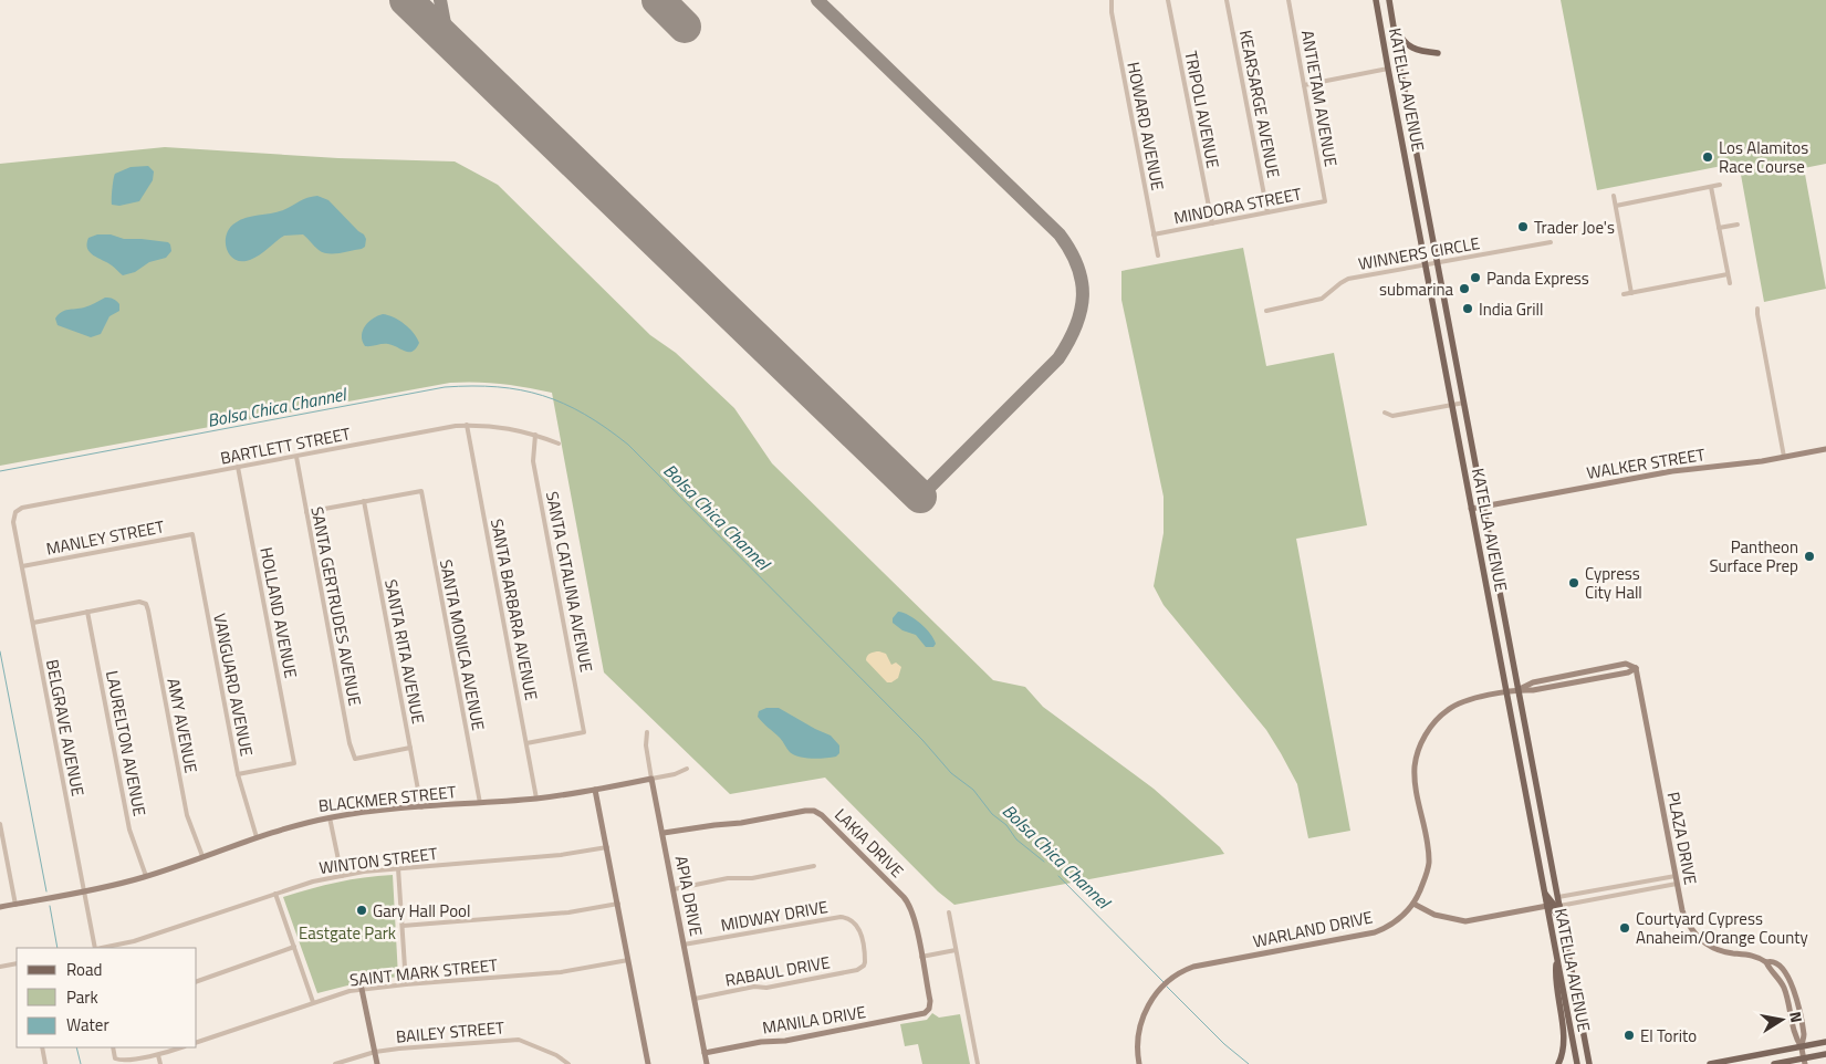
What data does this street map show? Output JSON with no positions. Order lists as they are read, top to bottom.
{
  "streets": {
    "main road": ["KATELLA AVENUE"],
    "street": [
      "ANTIETAM AVENUE",
      "KEARSARGE AVENUE",
      "TRIPOLI AVENUE",
      "HOWARD AVENUE",
      "MINDORA STREET",
      "WINNERS CIRCLE",
      "BARTLETT STREET",
      "WALKER STREET",
      "MANLEY STREET",
      "SANTA CATALINA AVENUE",
      "SANTA GERTRUDES AVENUE",
      "SANTA BARBARA AVENUE",
      "HOLLAND AVENUE",
      "SANTA MONICA AVENUE",
      "SANTA RITA AVENUE",
      "VANGUARD AVENUE",
      "AMY AVENUE",
      "BELGRAVE AVENUE",
      "LAURELTON AVENUE",
      "BLACKMER STREET",
      "PLAZA DRIVE",
      "LAKIA DRIVE",
      "WINTON STREET",
      "APIA DRIVE",
      "MIDWAY DRIVE",
      "WARLAND DRIVE",
      "RABAUL DRIVE",
      "SAINT MARK STREET",
      "MANILA DRIVE",
      "BAILEY STREET"
    ]
  },
  "crossings": [
    ["KATELLA AVENUE", "WINNERS CIRCLE"],
    ["KATELLA AVENUE", "WALKER STREET"],
    ["KATELLA AVENUE", "WARLAND DRIVE"],
    ["ANTIETAM AVENUE", "MINDORA STREET"],
    ["KEARSARGE AVENUE", "MINDORA STREET"],
    ["TRIPOLI AVENUE", "MINDORA STREET"],
    ["HOWARD AVENUE", "MINDORA STREET"],
    ["BARTLETT STREET", "SANTA CATALINA AVENUE"],
    ["BARTLETT STREET", "SANTA GERTRUDES AVENUE"],
    ["BARTLETT STREET", "SANTA BARBARA AVENUE"],
    ["BARTLETT STREET", "HOLLAND AVENUE"],
    ["BARTLETT STREET", "BELGRAVE AVENUE"],
    ["MANLEY STREET", "VANGUARD AVENUE"],
    ["MANLEY STREET", "BELGRAVE AVENUE"],
    ["SANTA CATALINA AVENUE", "SANTA BARBARA AVENUE"],
    ["SANTA GERTRUDES AVENUE", "SANTA RITA AVENUE"],
    ["SANTA BARBARA AVENUE", "BLACKMER STREET"],
    ["HOLLAND AVENUE", "VANGUARD AVENUE"],
    ["SANTA MONICA AVENUE", "SANTA RITA AVENUE"],
    ["SANTA MONICA AVENUE", "BLACKMER STREET"],
    ["SANTA RITA AVENUE", "BLACKMER STREET"],
    ["VANGUARD AVENUE", "BLACKMER STREET"],
    ["AMY AVENUE", "LAURELTON AVENUE"],
    ["AMY AVENUE", "BLACKMER STREET"],
    ["BELGRAVE AVENUE", "BLACKMER STREET"],
    ["LAURELTON AVENUE", "BLACKMER STREET"],
    ["BLACKMER STREET", "APIA DRIVE"],
    ["PLAZA DRIVE", "WARLAND DRIVE"],
    ["LAKIA DRIVE", "APIA DRIVE"],
    ["LAKIA DRIVE", "MANILA DRIVE"],
    ["APIA DRIVE", "MIDWAY DRIVE"],
    ["APIA DRIVE", "RABAUL DRIVE"],
    ["APIA DRIVE", "MANILA DRIVE"],
    ["MIDWAY DRIVE", "RABAUL DRIVE"]
  ],
  "water": ["Bolsa Chica Channel"],
  "parks": ["Eastgate Park"],
  "places": [
    "Los Alamitos Race Course",
    "Trader Joe's",
    "Panda Express",
    "submarina",
    "India Grill",
    "Pantheon Surface Prep",
    "Cypress City Hall",
    "Gary Hall Pool",
    "Courtyard Cypress Anaheim/Orange County",
    "El Torito"
  ],
  "legend": ["Road", "Park", "Water"],
  "north": "right"
}
